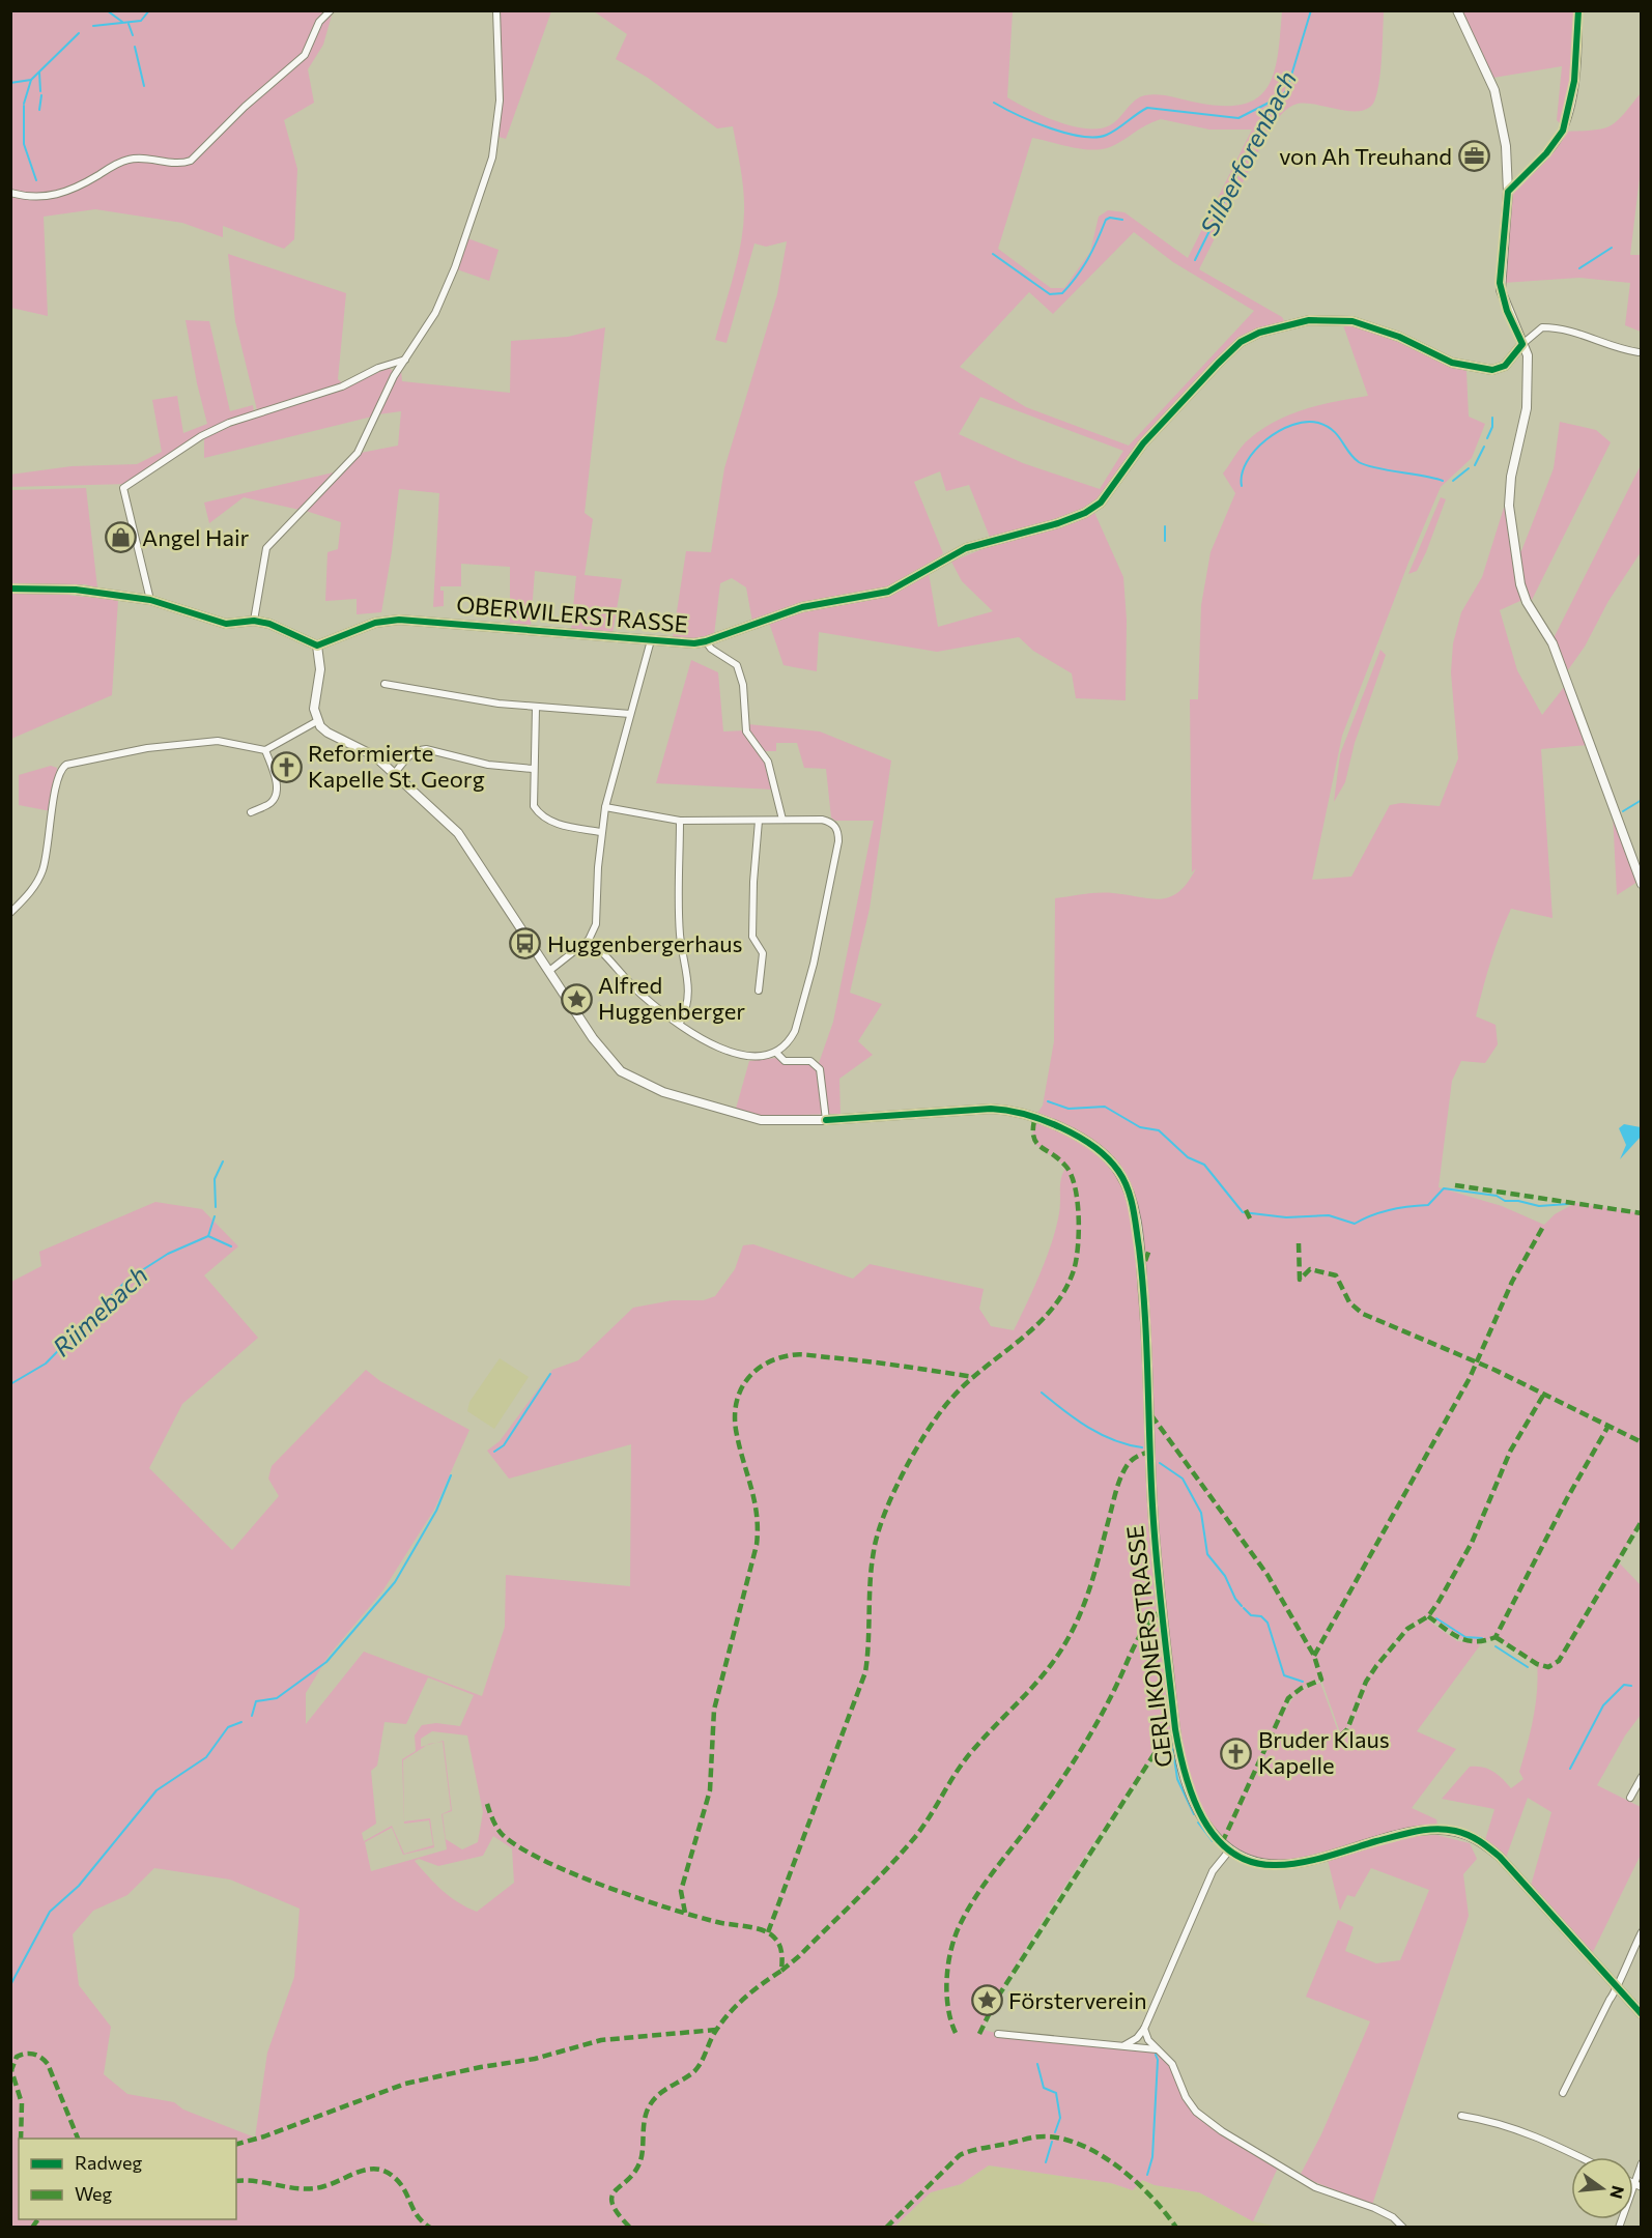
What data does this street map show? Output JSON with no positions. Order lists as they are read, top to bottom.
{
  "streets": {
    "street": ["OBERWILERSTRASSE", "GERLIKONERSTRASSE"]
  },
  "water": ["Silberforenbach", "Riimebach"],
  "places": {
    "office": ["von Ah Treuhand"],
    "shop": ["Angel Hair"],
    "church": ["Reformierte Kapelle St. Georg", "Bruder Klaus Kapelle"],
    "bus stop": ["Huggenbergerhaus"],
    "place": ["Alfred Huggenberger", "Försterverein"]
  },
  "legend": ["Radweg", "Weg"],
  "north": "right"
}
